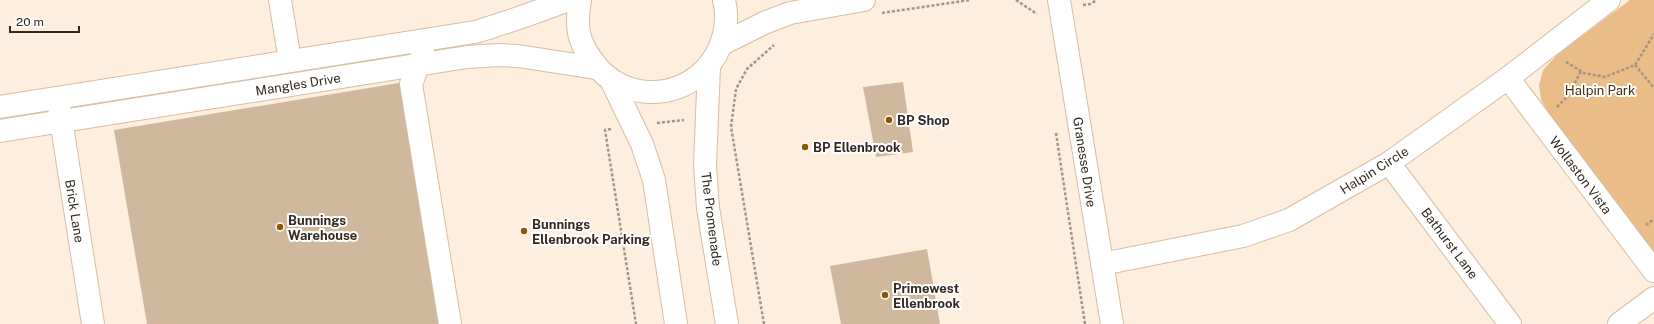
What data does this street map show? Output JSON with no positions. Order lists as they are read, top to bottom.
{
  "streets": {
    "street": [
      "Mangles Drive",
      "Granesse Drive",
      "Halpin Circle",
      "Wollaston Vista",
      "Brick Lane",
      "The Promenade",
      "Bathurst Lane"
    ]
  },
  "crossings": [
    ["Mangles Drive", "Brick Lane"],
    ["Mangles Drive", "The Promenade"],
    ["Granesse Drive", "Halpin Circle"],
    ["Halpin Circle", "Wollaston Vista"],
    ["Halpin Circle", "Bathurst Lane"]
  ],
  "parks": ["Halpin Park"],
  "places": [
    "BP Shop",
    "BP Ellenbrook",
    "Bunnings Warehouse",
    "Bunnings Ellenbrook Parking",
    "Primewest Ellenbrook"
  ],
  "scale_bar": "20 m"
}
